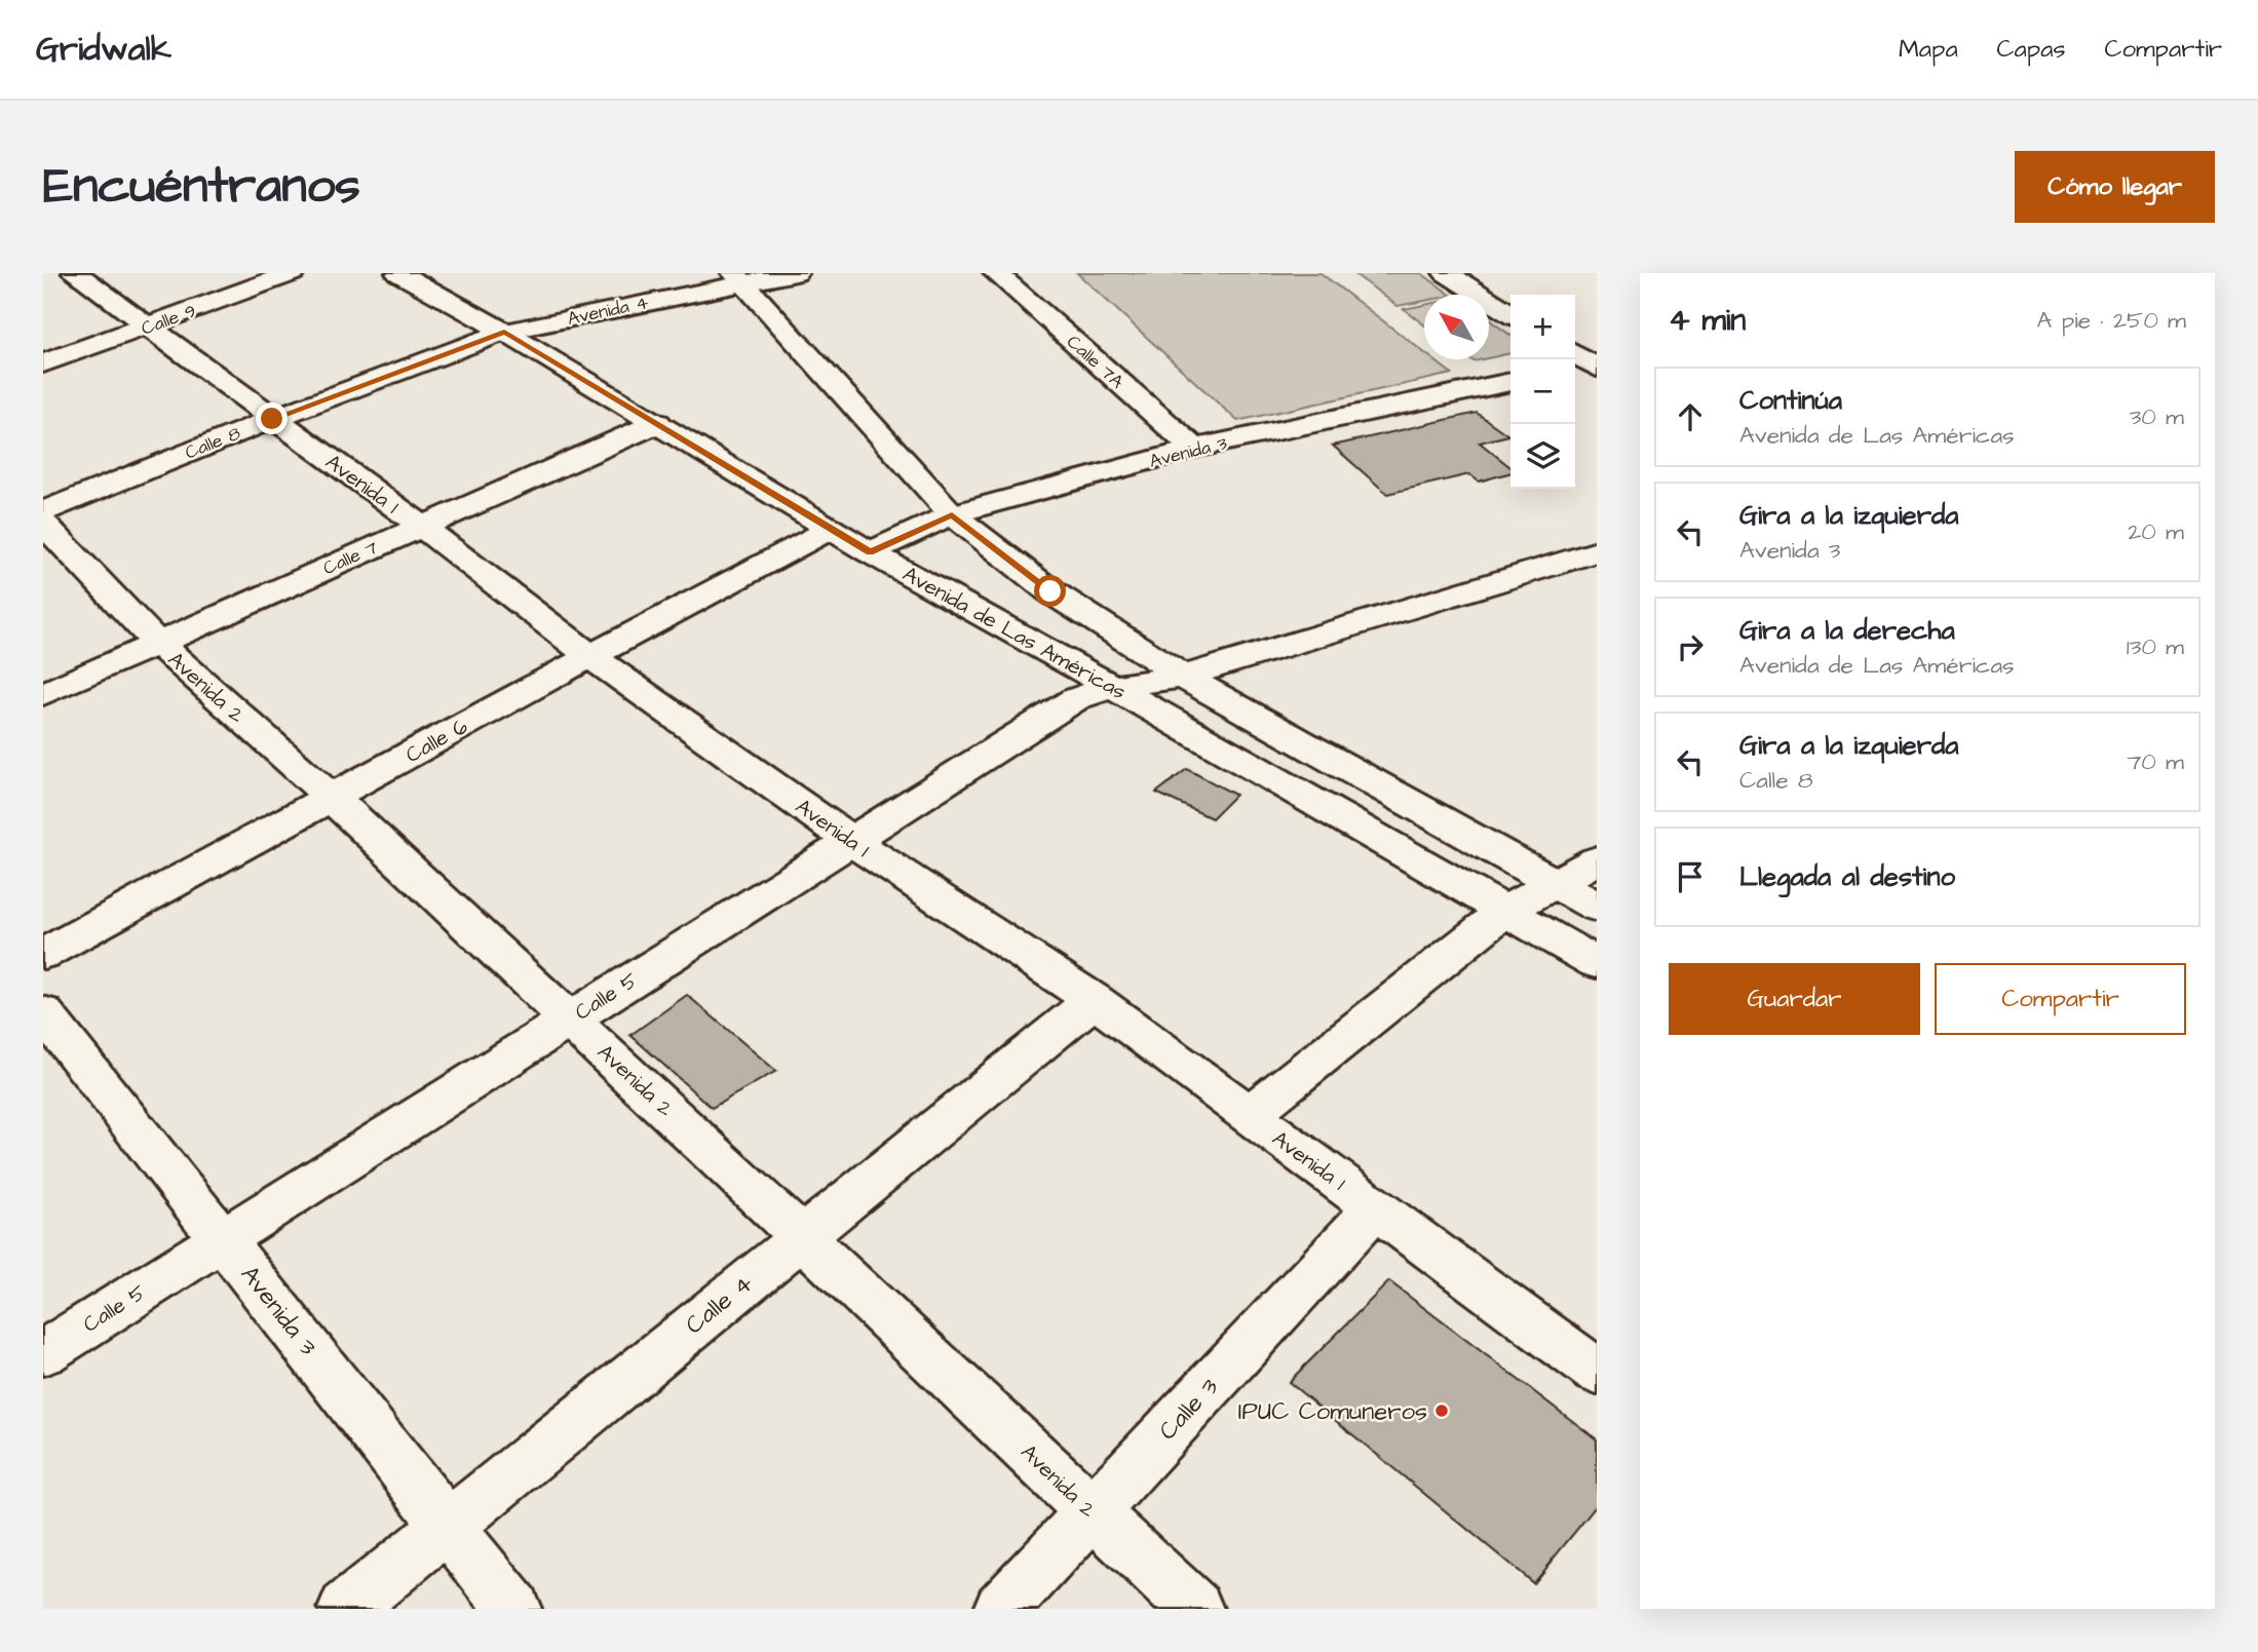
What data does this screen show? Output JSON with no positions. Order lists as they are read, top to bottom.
{
  "streets": {
    "street": [
      "Avenida 4",
      "Calle 9",
      "Calle 7A",
      "Calle 8",
      "Avenida 3",
      "Avenida 1",
      "Calle 7",
      "Avenida de Las Américas",
      "Avenida 2",
      "Calle 6",
      "Calle 5",
      "Calle 4",
      "Calle 3"
    ]
  },
  "crossings": [
    ["Avenida 4", "Calle 8"],
    ["Avenida 4", "Avenida de Las Américas"],
    ["Calle 9", "Avenida 1"],
    ["Calle 7A", "Avenida 3"],
    ["Calle 8", "Avenida 1"],
    ["Calle 8", "Avenida de Las Américas"],
    ["Avenida 3", "Avenida de Las Américas"],
    ["Avenida 3", "Calle 5"],
    ["Avenida 3", "Calle 4"],
    ["Avenida 1", "Calle 7"],
    ["Avenida 1", "Calle 6"],
    ["Avenida 1", "Calle 5"],
    ["Avenida 1", "Calle 4"],
    ["Avenida 1", "Calle 3"],
    ["Calle 7", "Avenida de Las Américas"],
    ["Calle 7", "Avenida 2"],
    ["Avenida de Las Américas", "Calle 6"],
    ["Avenida de Las Américas", "Calle 5"],
    ["Avenida 2", "Calle 6"],
    ["Avenida 2", "Calle 5"],
    ["Avenida 2", "Calle 4"],
    ["Avenida 2", "Calle 3"]
  ],
  "places": ["IPUC Comuneros"],
  "north": "top left",
  "page": {
    "header": "Gridwalk",
    "nav": ["Mapa", "Capas", "Compartir"],
    "buttons": [
      "Cómo llegar",
      ["Guardar", "Compartir"]
    ],
    "title": "Encuéntranos",
    "heading": ["4 min", "A pie · 250 m"],
    "map_buttons": ["+", "−"],
    "list": [
      ["Continúa", "Avenida de Las Américas", "30 m"],
      ["Gira a la izquierda", "Avenida 3", "20 m"],
      ["Gira a la derecha", "Avenida de Las Américas", "130 m"],
      ["Gira a la izquierda", "Calle 8", "70 m"],
      "Llegada al destino"
    ]
  }
}
